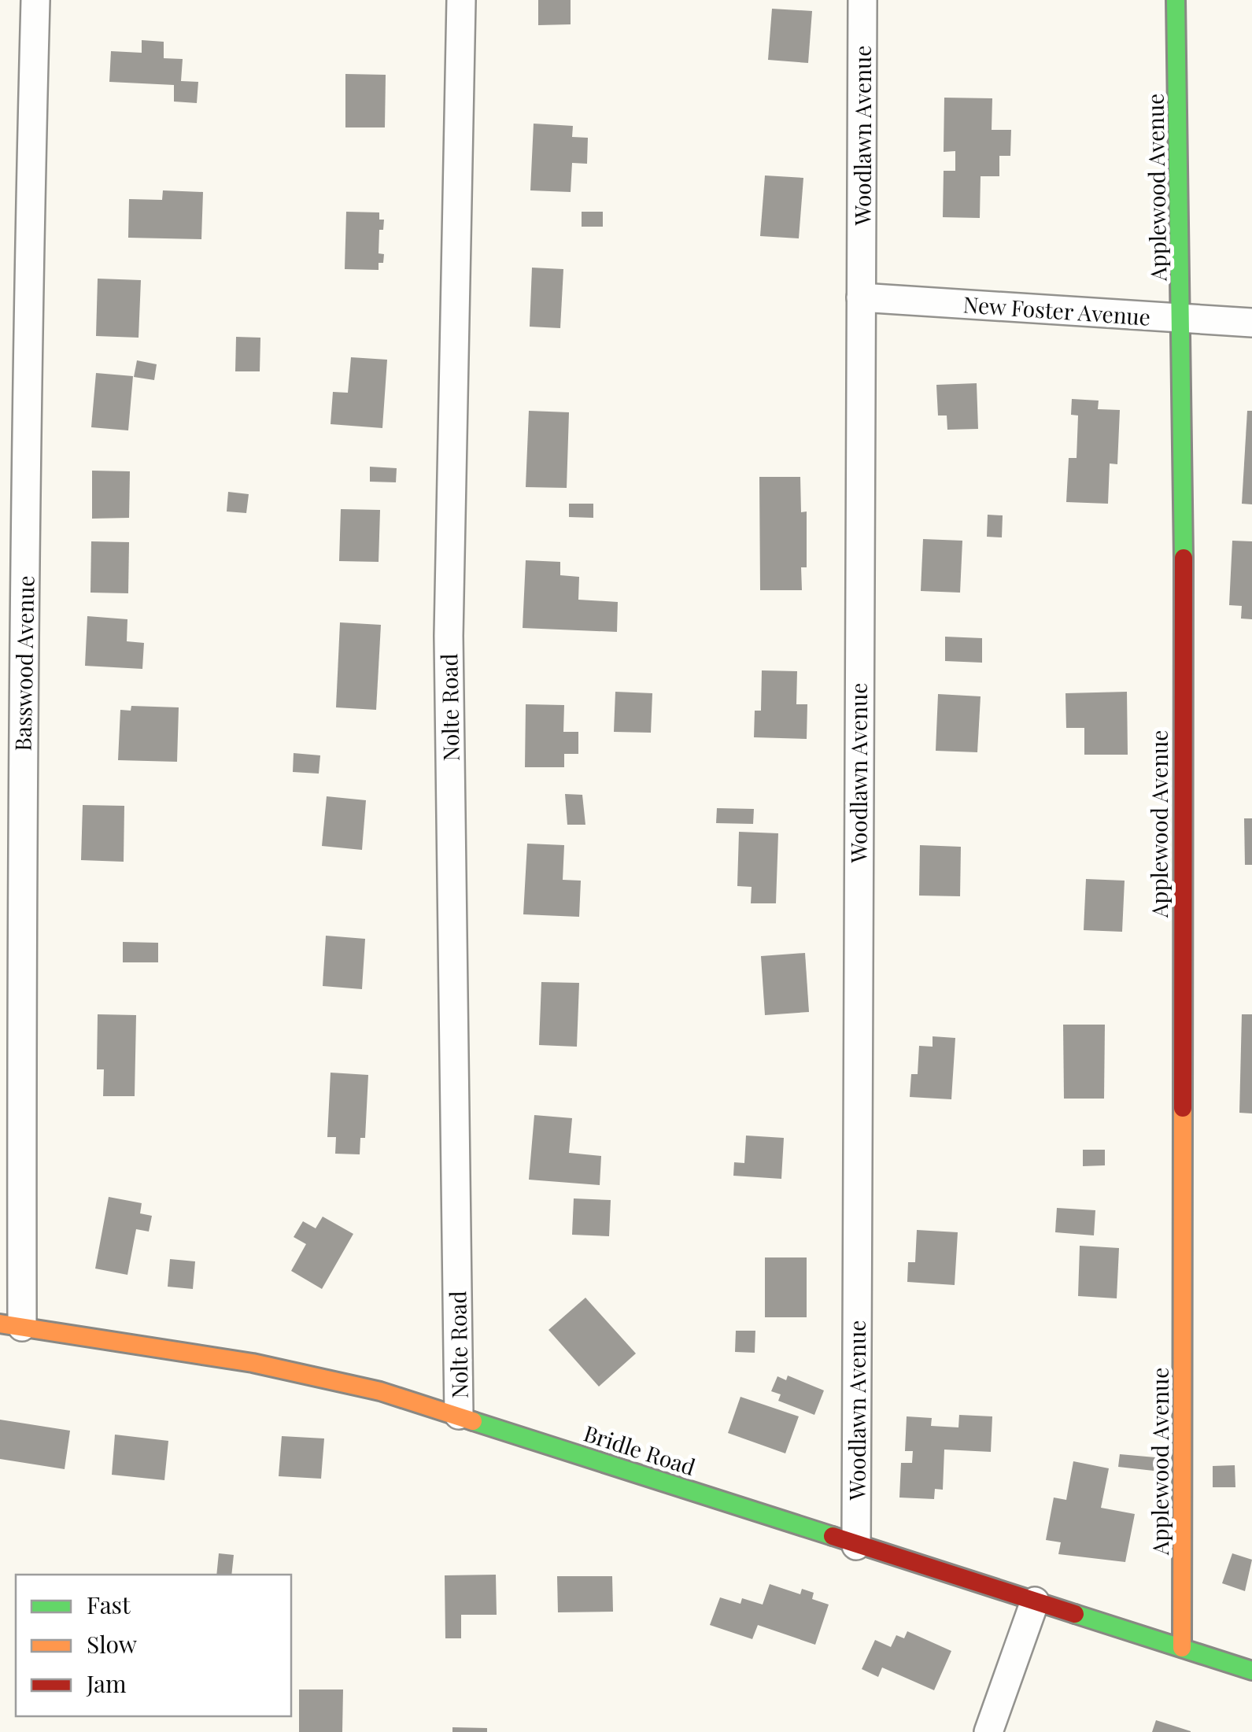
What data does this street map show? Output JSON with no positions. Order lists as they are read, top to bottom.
{
  "streets": {
    "street": [
      "Woodlawn Avenue",
      "Applewood Avenue",
      "New Foster Avenue",
      "Basswood Avenue",
      "Nolte Road",
      "Bridle Road"
    ]
  },
  "crossings": [
    ["Woodlawn Avenue", "New Foster Avenue"],
    ["Woodlawn Avenue", "Bridle Road"],
    ["Applewood Avenue", "New Foster Avenue"],
    ["Applewood Avenue", "Bridle Road"],
    ["Basswood Avenue", "Bridle Road"],
    ["Nolte Road", "Bridle Road"]
  ],
  "legend": ["Fast", "Slow", "Jam"]
}
